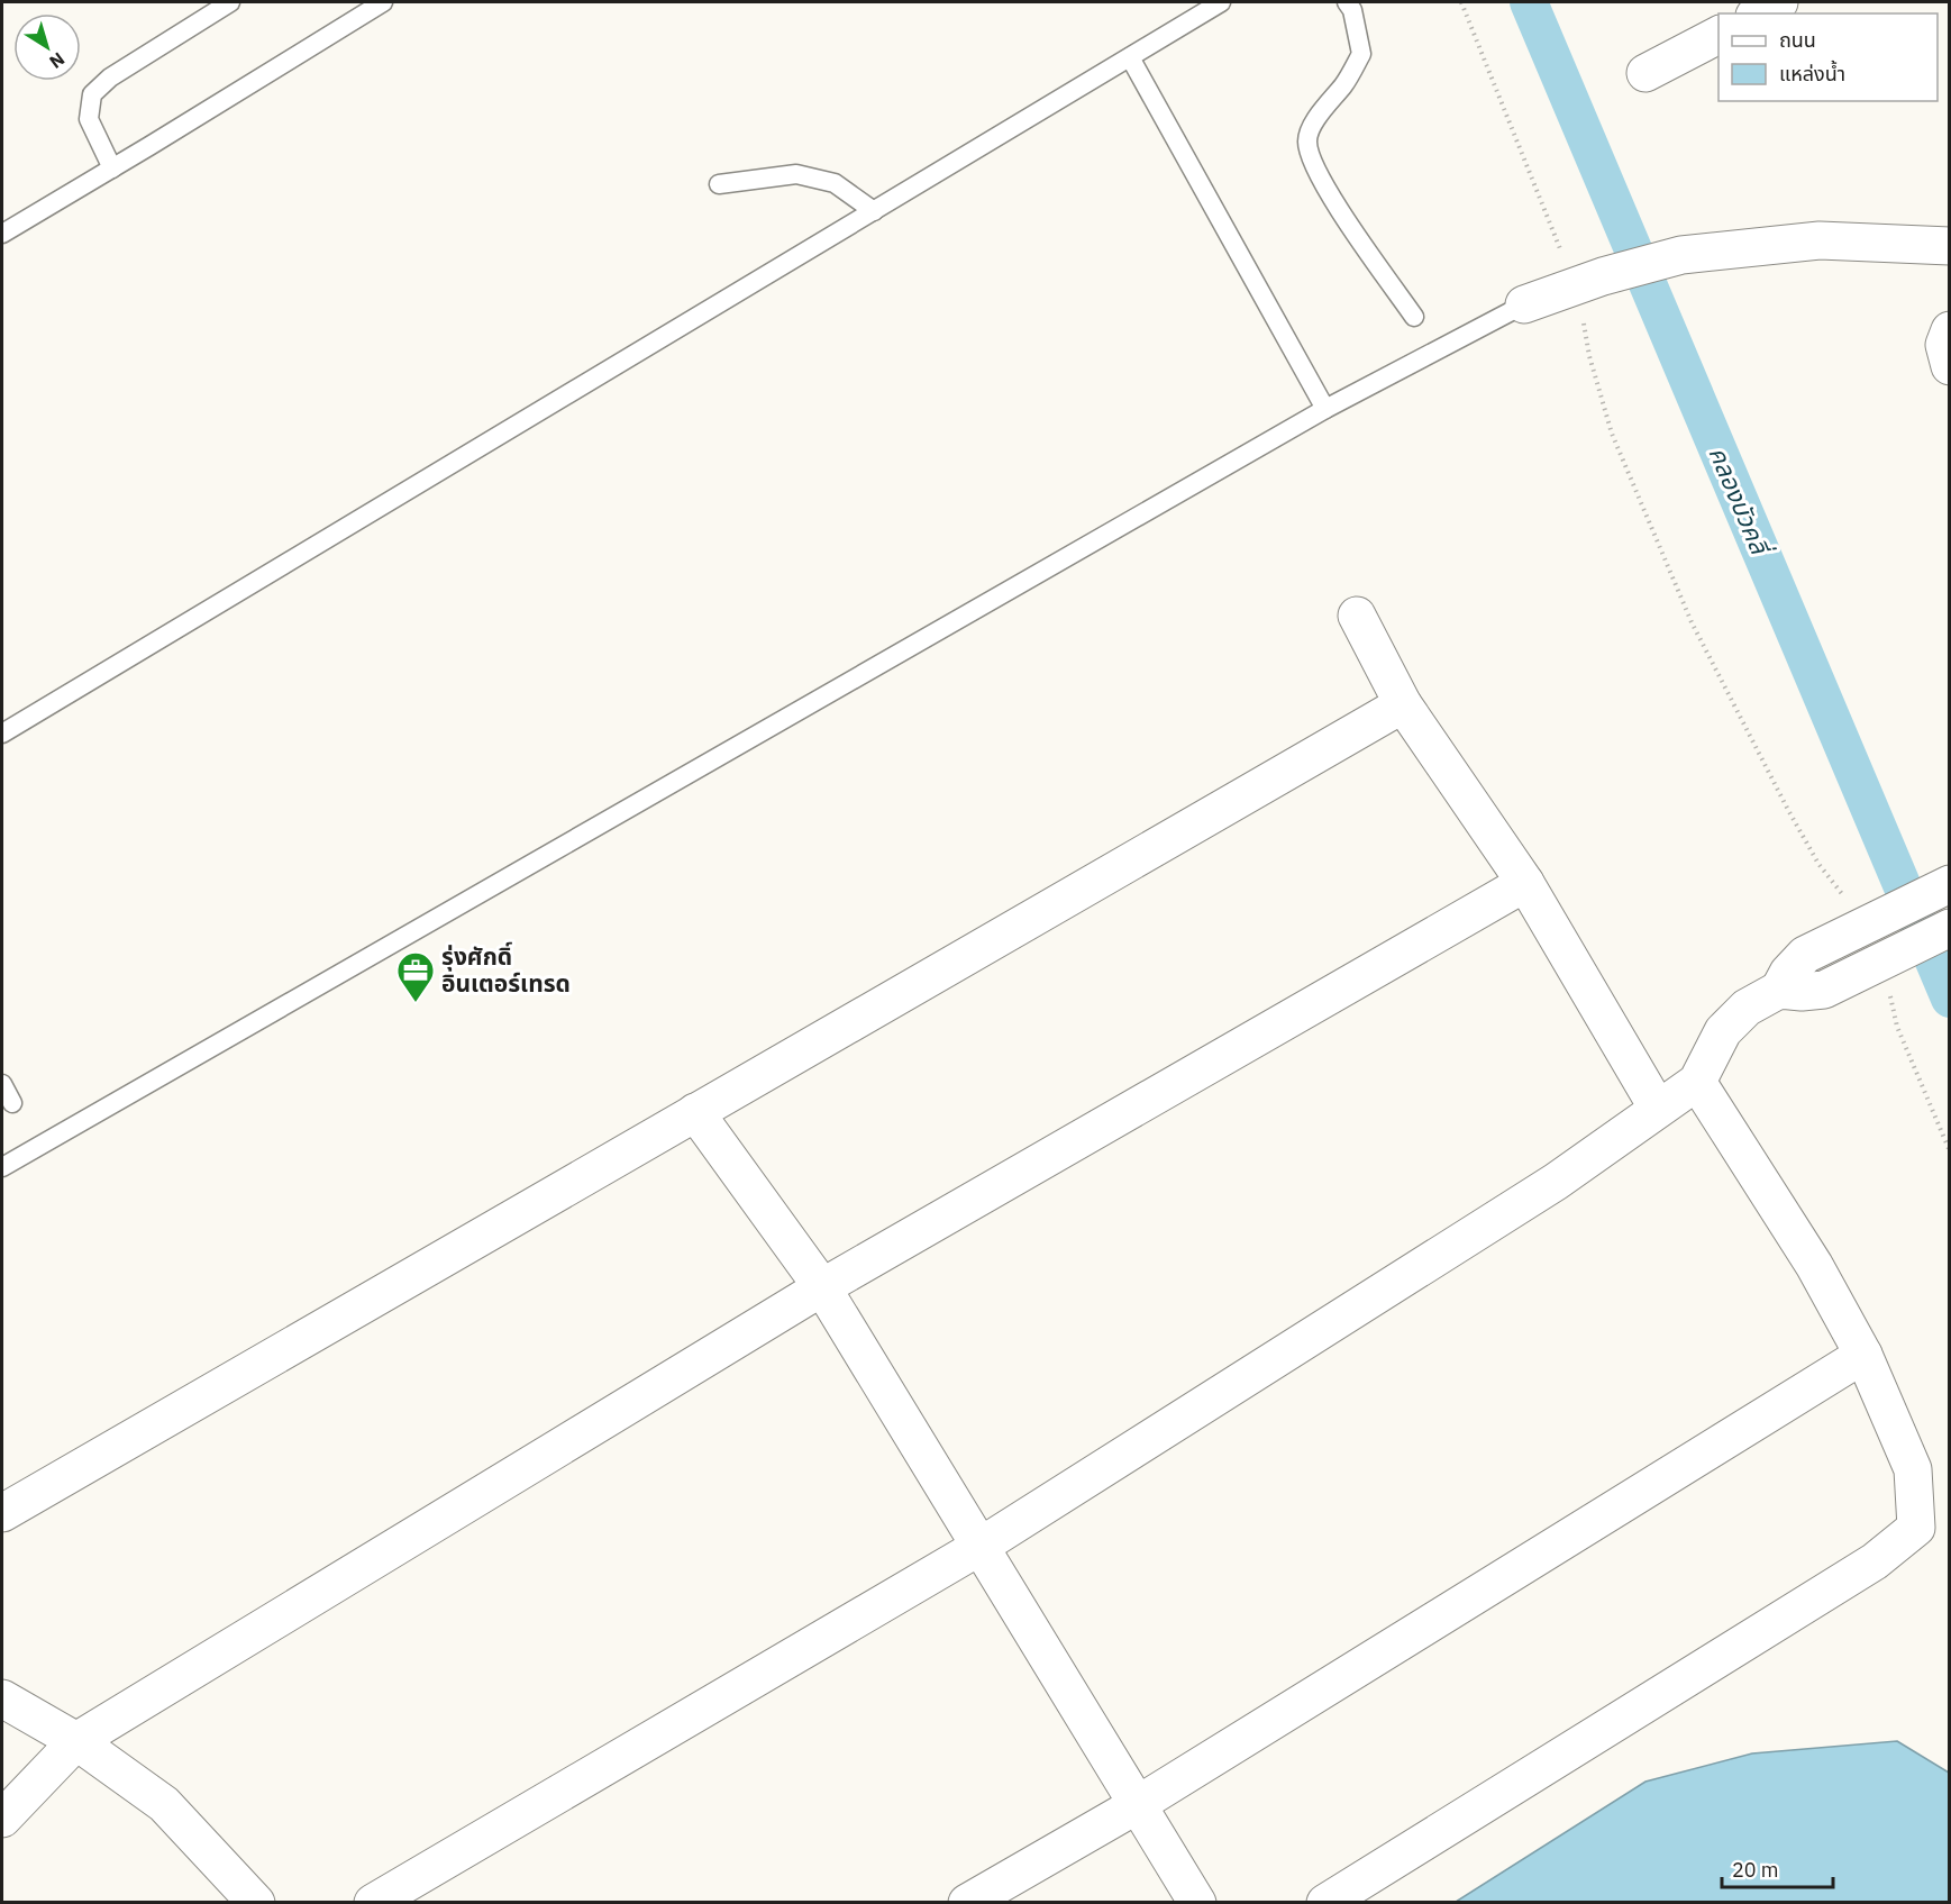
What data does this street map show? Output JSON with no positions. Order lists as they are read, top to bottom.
{
  "water": ["คลองบัวคลี่"],
  "places": {
    "office": ["รุ่งศักดิ์ อินเตอร์เทรด"]
  },
  "legend": ["ถนน", "แหล่งน้ำ"],
  "scale_bar": "20 m",
  "north": "bottom right"
}
